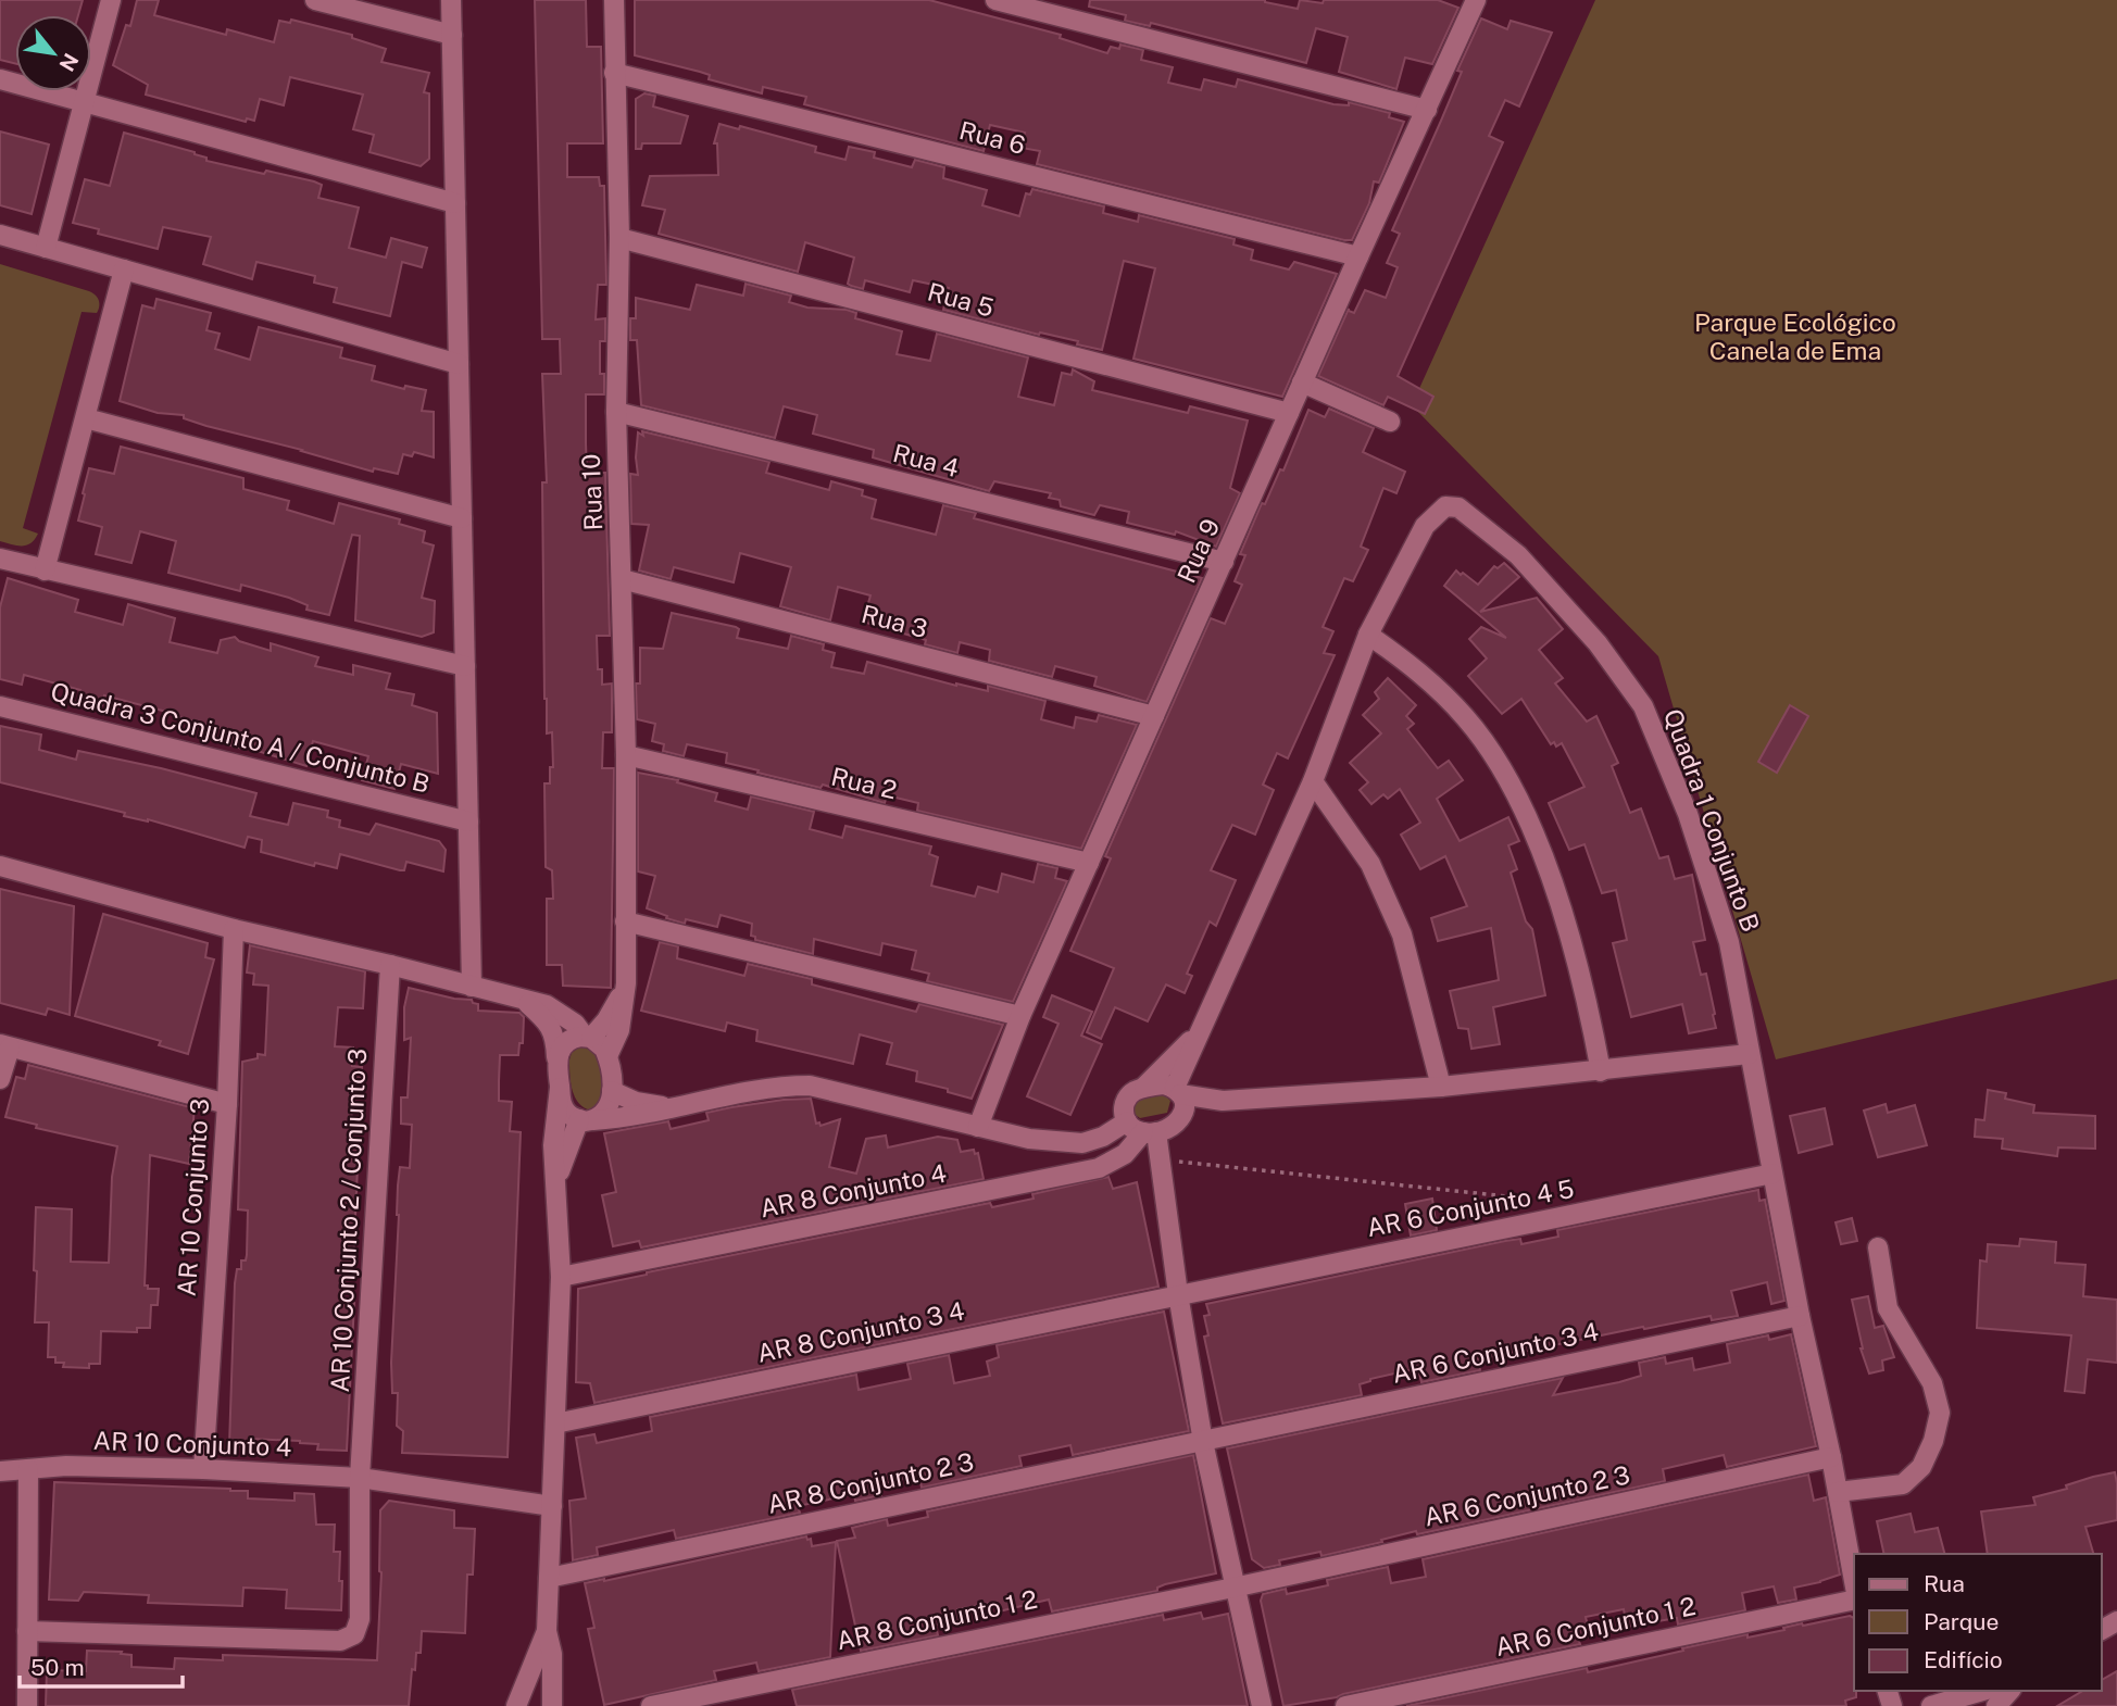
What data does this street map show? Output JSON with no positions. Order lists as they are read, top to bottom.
{
  "streets": {
    "street": [
      "Rua 6",
      "Rua 5",
      "Rua 4",
      "Rua 10",
      "Rua 9",
      "Rua 3",
      "Quadra 3 Conjunto A / Conjunto B",
      "Rua 2",
      "Quadra 1 Conjunto B",
      "AR 8 Conjunto 4",
      "AR 10 Conjunto 3",
      "AR 6 Conjunto 4 5",
      "AR 10 Conjunto 2 / Conjunto 3",
      "AR 8 Conjunto 3 4",
      "AR 6 Conjunto 3 4",
      "AR 10 Conjunto 4",
      "AR 8 Conjunto 2 3",
      "AR 6 Conjunto 2 3",
      "AR 8 Conjunto 1 2",
      "AR 6 Conjunto 1 2"
    ]
  },
  "crossings": [
    ["Rua 6", "Rua 10"],
    ["Rua 6", "Rua 9"],
    ["Rua 5", "Rua 10"],
    ["Rua 5", "Rua 9"],
    ["Rua 4", "Rua 10"],
    ["Rua 4", "Rua 9"],
    ["Rua 10", "Rua 3"],
    ["Rua 10", "Rua 2"],
    ["Rua 9", "Rua 3"],
    ["Rua 9", "Rua 2"],
    ["Quadra 1 Conjunto B", "AR 6 Conjunto 4 5"],
    ["Quadra 1 Conjunto B", "AR 6 Conjunto 3 4"],
    ["Quadra 1 Conjunto B", "AR 6 Conjunto 2 3"],
    ["AR 10 Conjunto 3", "AR 10 Conjunto 4"],
    ["AR 6 Conjunto 4 5", "AR 8 Conjunto 3 4"],
    ["AR 10 Conjunto 2 / Conjunto 3", "AR 10 Conjunto 4"],
    ["AR 6 Conjunto 3 4", "AR 8 Conjunto 2 3"],
    ["AR 6 Conjunto 2 3", "AR 8 Conjunto 1 2"]
  ],
  "parks": ["Parque Ecológico Canela de Ema"],
  "legend": ["Rua", "Parque", "Edifício"],
  "scale_bar": "50 m",
  "north": "bottom right"
}
